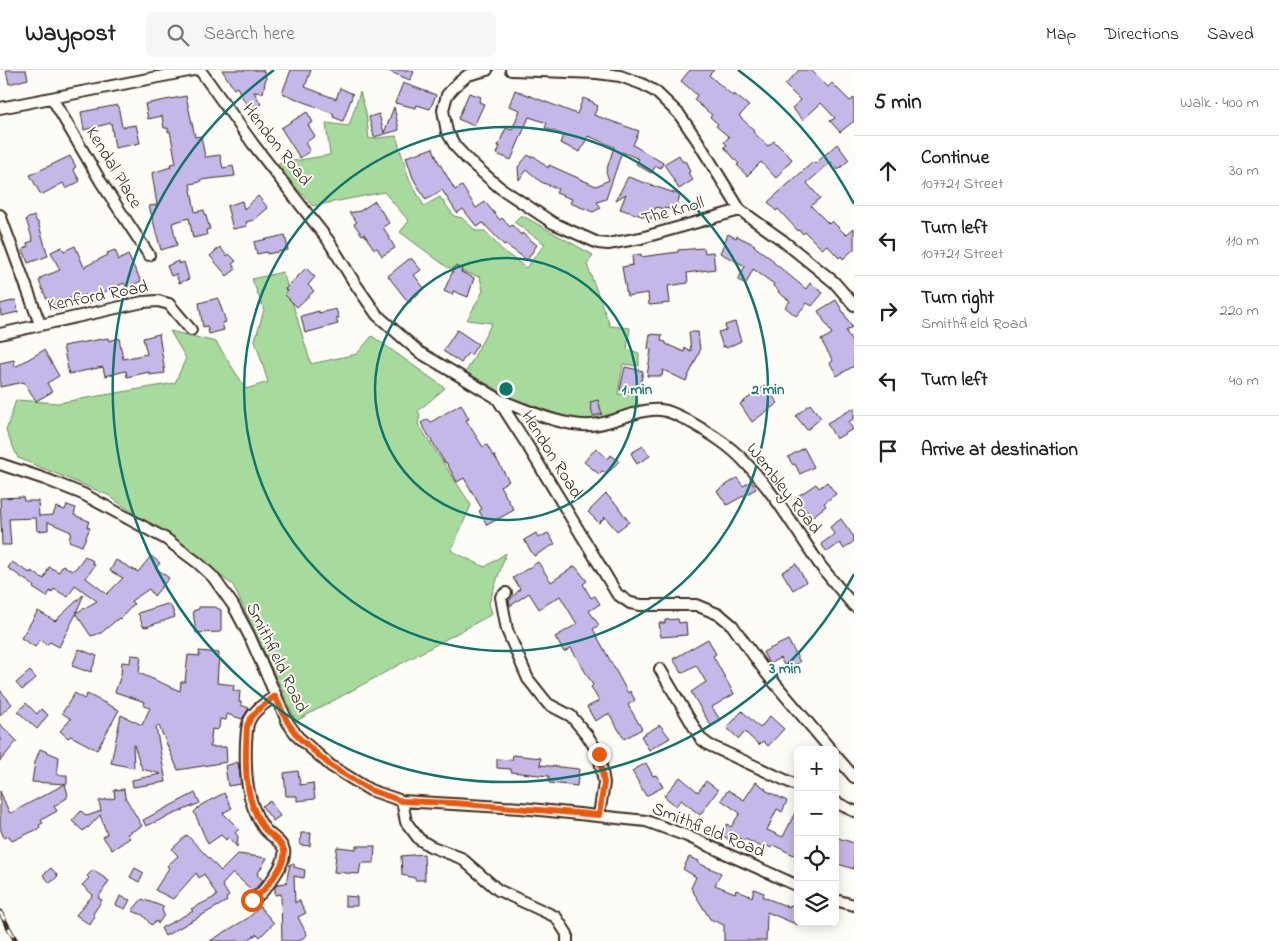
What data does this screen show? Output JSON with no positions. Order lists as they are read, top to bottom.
{
  "streets": {
    "street": [
      "Hendon Road",
      "Kendal Place",
      "The Knoll",
      "Kenford Road",
      "Wembley Road",
      "Smithfield Road"
    ]
  },
  "crossings": [
    ["Hendon Road", "Wembley Road"]
  ],
  "page": {
    "header": "Waypost",
    "search": "Search here",
    "nav": ["Map", "Directions", "Saved"],
    "heading": ["5 min", "Walk · 400 m"],
    "list": [
      ["Continue", "107721 Street", "30 m"],
      ["Turn left", "107721 Street", "110 m"],
      ["Turn right", "Smithfield Road", "220 m"],
      ["Turn left", "40 m"],
      "Arrive at destination"
    ],
    "map_buttons": ["+", "−"]
  },
  "rings": ["1 min", "2 min", "3 min"]
}
